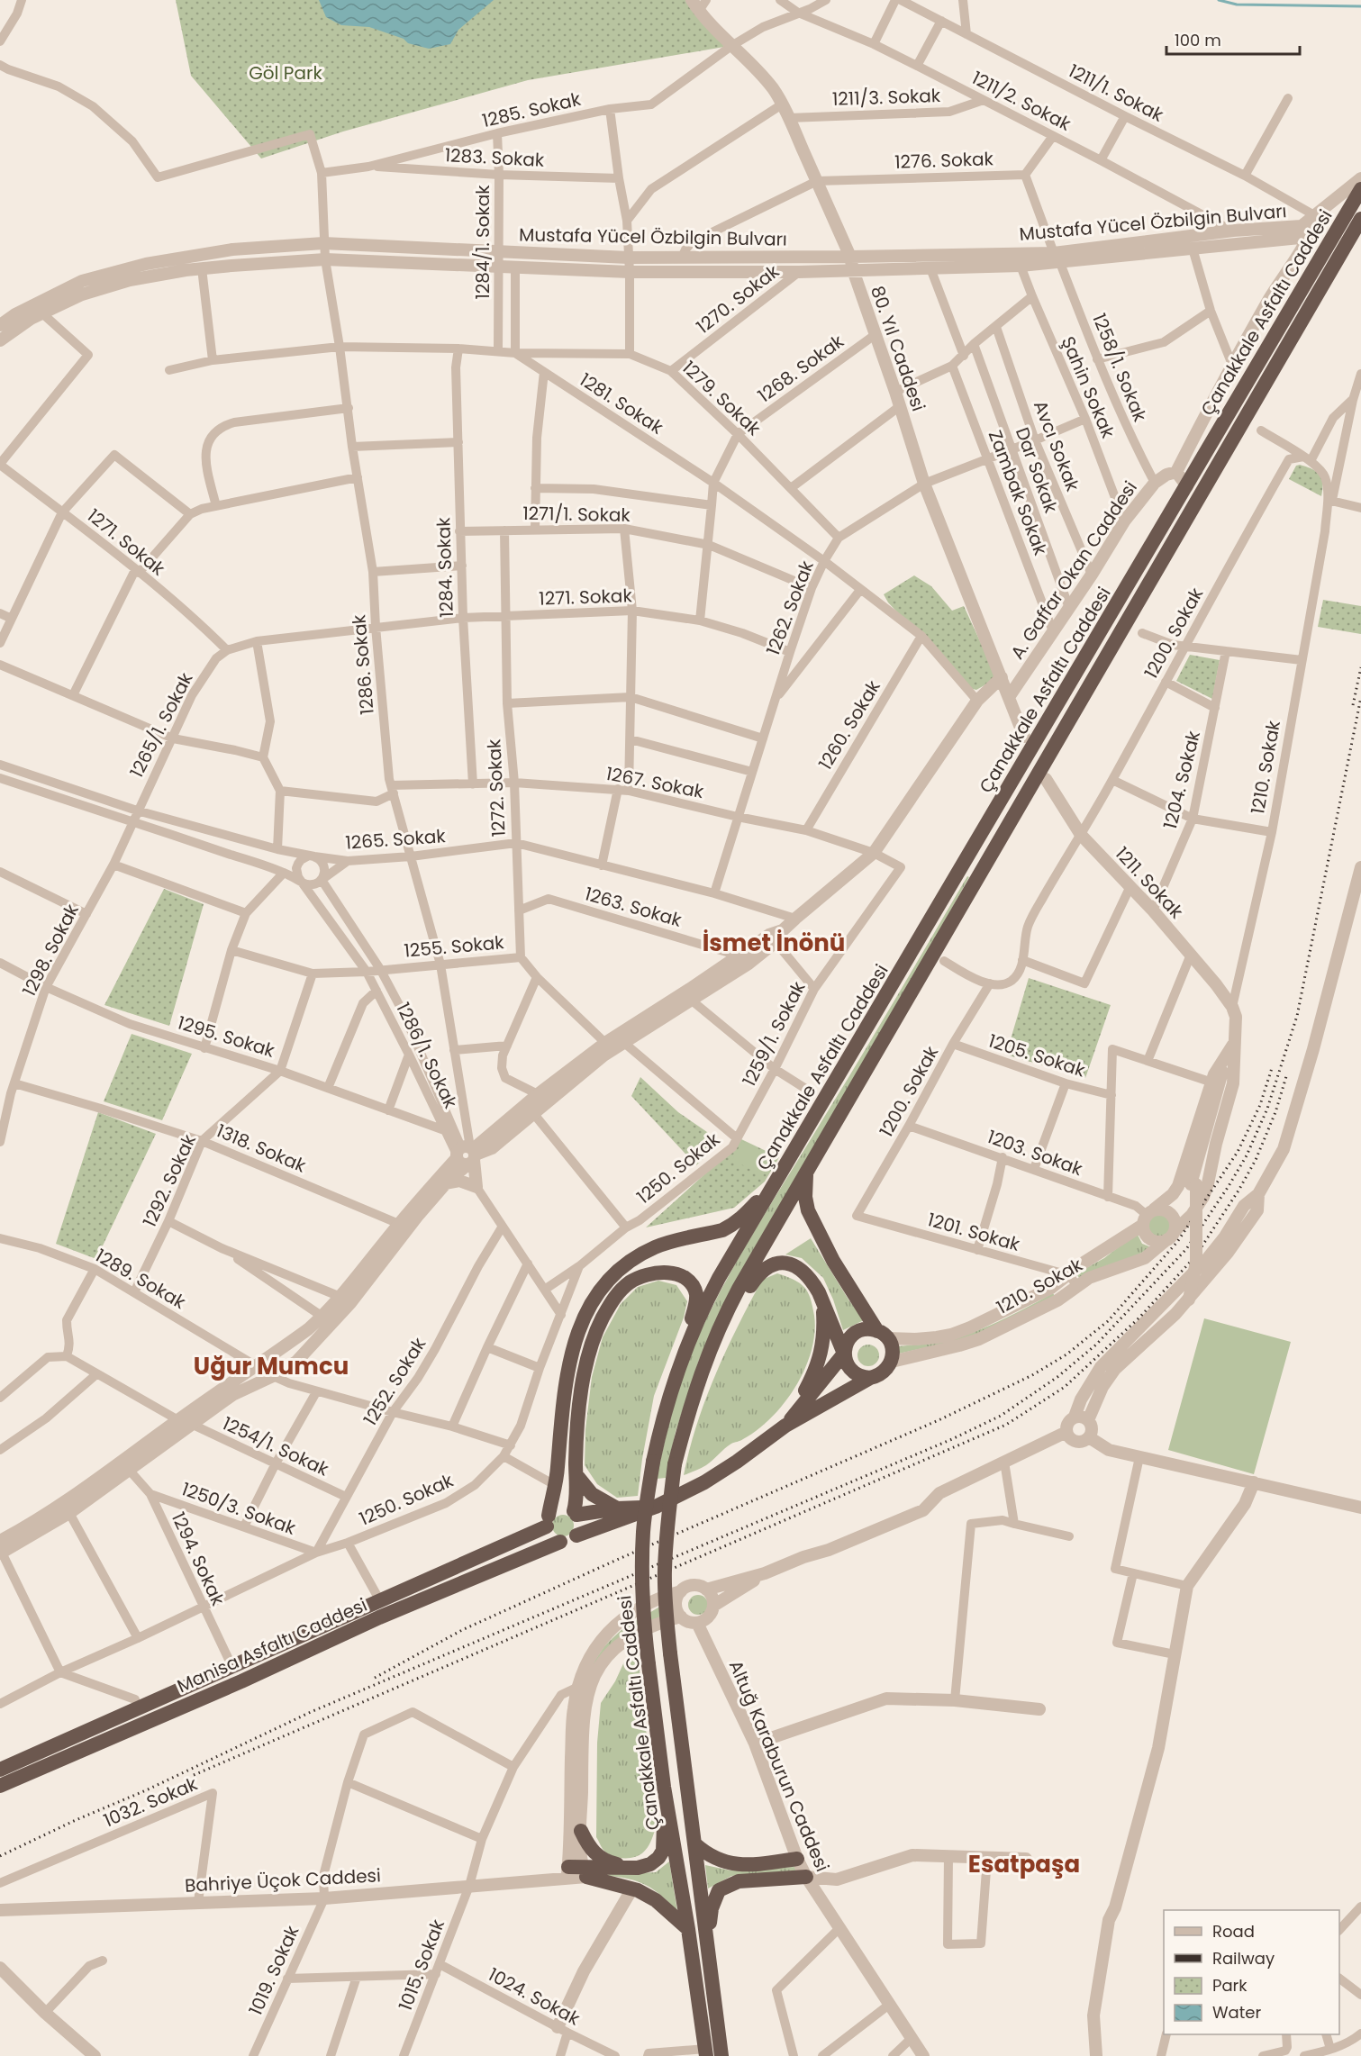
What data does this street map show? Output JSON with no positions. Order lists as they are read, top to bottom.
{
  "streets": {
    "highway": ["Çanakkale Asfaltı Caddesi", "Manisa Asfaltı Caddesi"],
    "street": [
      "1211/1. Sokak",
      "1211/3. Sokak",
      "1211/2. Sokak",
      "1285. Sokak",
      "1283. Sokak",
      "1276. Sokak",
      "Mustafa Yücel Özbilgin Bulvarı",
      "1284/1. Sokak",
      "1270. Sokak",
      "80. Yıl Caddesi",
      "1258/1. Sokak",
      "1268. Sokak",
      "Şahin Sokak",
      "1279. Sokak",
      "1281. Sokak",
      "Avcı Sokak",
      "Dar Sokak",
      "Zambak Sokak",
      "1271/1. Sokak",
      "1271. Sokak",
      "1284. Sokak",
      "A. Gaffar Okan Caddesi",
      "1262. Sokak",
      "1200. Sokak",
      "1286. Sokak",
      "1265/1. Sokak",
      "1260. Sokak",
      "1210. Sokak",
      "1204. Sokak",
      "1267. Sokak",
      "1272. Sokak",
      "1265. Sokak",
      "1211. Sokak",
      "1263. Sokak",
      "1255. Sokak",
      "1298. Sokak",
      "1259/1. Sokak",
      "1295. Sokak",
      "1286/1. Sokak",
      "1205. Sokak",
      "1318. Sokak",
      "1203. Sokak",
      "1250. Sokak",
      "1292. Sokak",
      "1201. Sokak",
      "1289. Sokak",
      "1252. Sokak",
      "1254/1. Sokak",
      "1250/3. Sokak",
      "1294. Sokak",
      "Altuğ Karaburun Caddesi",
      "1032. Sokak",
      "Bahriye Üçok Caddesi",
      "1015. Sokak",
      "1019. Sokak",
      "1024. Sokak"
    ]
  },
  "crossings": [
    ["1211/1. Sokak", "Mustafa Yücel Özbilgin Bulvarı"],
    ["1211/3. Sokak", "1211/2. Sokak"],
    ["1211/3. Sokak", "80. Yıl Caddesi"],
    ["1211/2. Sokak", "1285. Sokak"],
    ["1211/2. Sokak", "Mustafa Yücel Özbilgin Bulvarı"],
    ["1285. Sokak", "1283. Sokak"],
    ["1285. Sokak", "1284/1. Sokak"],
    ["1285. Sokak", "80. Yıl Caddesi"],
    ["1285. Sokak", "1286. Sokak"],
    ["1283. Sokak", "1284/1. Sokak"],
    ["1276. Sokak", "80. Yıl Caddesi"],
    ["1276. Sokak", "1258/1. Sokak"],
    ["Mustafa Yücel Özbilgin Bulvarı", "1284/1. Sokak"],
    ["Mustafa Yücel Özbilgin Bulvarı", "1270. Sokak"],
    ["Mustafa Yücel Özbilgin Bulvarı", "80. Yıl Caddesi"],
    ["Mustafa Yücel Özbilgin Bulvarı", "1258/1. Sokak"],
    ["Mustafa Yücel Özbilgin Bulvarı", "Şahin Sokak"],
    ["Mustafa Yücel Özbilgin Bulvarı", "1286. Sokak"],
    ["1284/1. Sokak", "1281. Sokak"],
    ["1270. Sokak", "1279. Sokak"],
    ["80. Yıl Caddesi", "1268. Sokak"],
    ["80. Yıl Caddesi", "A. Gaffar Okan Caddesi"],
    ["80. Yıl Caddesi", "1262. Sokak"],
    ["1258/1. Sokak", "A. Gaffar Okan Caddesi"],
    ["1268. Sokak", "1279. Sokak"],
    ["1268. Sokak", "1281. Sokak"],
    ["Şahin Sokak", "A. Gaffar Okan Caddesi"],
    ["Şahin Sokak", "1262. Sokak"],
    ["1279. Sokak", "1281. Sokak"],
    ["1279. Sokak", "1262. Sokak"],
    ["1281. Sokak", "1284. Sokak"],
    ["1281. Sokak", "A. Gaffar Okan Caddesi"],
    ["1281. Sokak", "1262. Sokak"],
    ["1281. Sokak", "1286. Sokak"],
    ["1281. Sokak", "1260. Sokak"],
    ["Avcı Sokak", "A. Gaffar Okan Caddesi"],
    ["Avcı Sokak", "1262. Sokak"],
    ["Dar Sokak", "A. Gaffar Okan Caddesi"],
    ["Dar Sokak", "1262. Sokak"],
    ["Zambak Sokak", "A. Gaffar Okan Caddesi"],
    ["Zambak Sokak", "1262. Sokak"],
    ["1271/1. Sokak", "1284. Sokak"],
    ["1271/1. Sokak", "1262. Sokak"],
    ["1271/1. Sokak", "1272. Sokak"],
    ["1271. Sokak", "1284. Sokak"],
    ["1271. Sokak", "1262. Sokak"],
    ["1271. Sokak", "1286. Sokak"],
    ["1271. Sokak", "1265/1. Sokak"],
    ["1271. Sokak", "1272. Sokak"],
    ["1284. Sokak", "1267. Sokak"],
    ["A. Gaffar Okan Caddesi", "1286. Sokak"],
    ["A. Gaffar Okan Caddesi", "1267. Sokak"],
    ["A. Gaffar Okan Caddesi", "1265. Sokak"],
    ["A. Gaffar Okan Caddesi", "1263. Sokak"],
    ["A. Gaffar Okan Caddesi", "1255. Sokak"],
    ["A. Gaffar Okan Caddesi", "1286/1. Sokak"],
    ["A. Gaffar Okan Caddesi", "1318. Sokak"],
    ["A. Gaffar Okan Caddesi", "1289. Sokak"],
    ["A. Gaffar Okan Caddesi", "1254/1. Sokak"],
    ["A. Gaffar Okan Caddesi", "1294. Sokak"],
    ["1262. Sokak", "1267. Sokak"],
    ["1262. Sokak", "1265. Sokak"],
    ["1200. Sokak", "1210. Sokak"],
    ["1200. Sokak", "1211. Sokak"],
    ["1200. Sokak", "1205. Sokak"],
    ["1200. Sokak", "1203. Sokak"],
    ["1200. Sokak", "1201. Sokak"],
    ["1286. Sokak", "1265/1. Sokak"],
    ["1286. Sokak", "1267. Sokak"],
    ["1286. Sokak", "1265. Sokak"],
    ["1286. Sokak", "1255. Sokak"],
    ["1286. Sokak", "1286/1. Sokak"],
    ["1265/1. Sokak", "1265. Sokak"],
    ["1265/1. Sokak", "1298. Sokak"],
    ["1260. Sokak", "1267. Sokak"],
    ["1210. Sokak", "1211. Sokak"],
    ["1210. Sokak", "1203. Sokak"],
    ["1210. Sokak", "1201. Sokak"],
    ["1204. Sokak", "1211. Sokak"],
    ["1267. Sokak", "1272. Sokak"],
    ["1267. Sokak", "1259/1. Sokak"],
    ["1272. Sokak", "1265. Sokak"],
    ["1272. Sokak", "1263. Sokak"],
    ["1272. Sokak", "1255. Sokak"],
    ["1265. Sokak", "1298. Sokak"],
    ["1255. Sokak", "1286/1. Sokak"],
    ["1298. Sokak", "1295. Sokak"],
    ["1298. Sokak", "1318. Sokak"],
    ["1259/1. Sokak", "1250. Sokak"],
    ["1295. Sokak", "1286/1. Sokak"],
    ["1295. Sokak", "1292. Sokak"],
    ["1318. Sokak", "1292. Sokak"],
    ["1250. Sokak", "1252. Sokak"],
    ["1250. Sokak", "1250/3. Sokak"],
    ["1250. Sokak", "1294. Sokak"],
    ["1292. Sokak", "1289. Sokak"],
    ["1252. Sokak", "1254/1. Sokak"],
    ["1252. Sokak", "1250/3. Sokak"],
    ["1250/3. Sokak", "1294. Sokak"],
    ["1294. Sokak", "Manisa Asfaltı Caddesi"],
    ["1032. Sokak", "Bahriye Üçok Caddesi"],
    ["Bahriye Üçok Caddesi", "1015. Sokak"],
    ["Bahriye Üçok Caddesi", "1019. Sokak"],
    ["1015. Sokak", "1024. Sokak"],
    ["1019. Sokak", "1024. Sokak"]
  ],
  "districts": ["İsmet İnönü", "Uğur Mumcu", "Esatpaşa"],
  "parks": ["Göl Park"],
  "legend": [
    "Road",
    "Railway",
    "Park",
    "Water"
  ],
  "scale_bar": "100 m"
}
